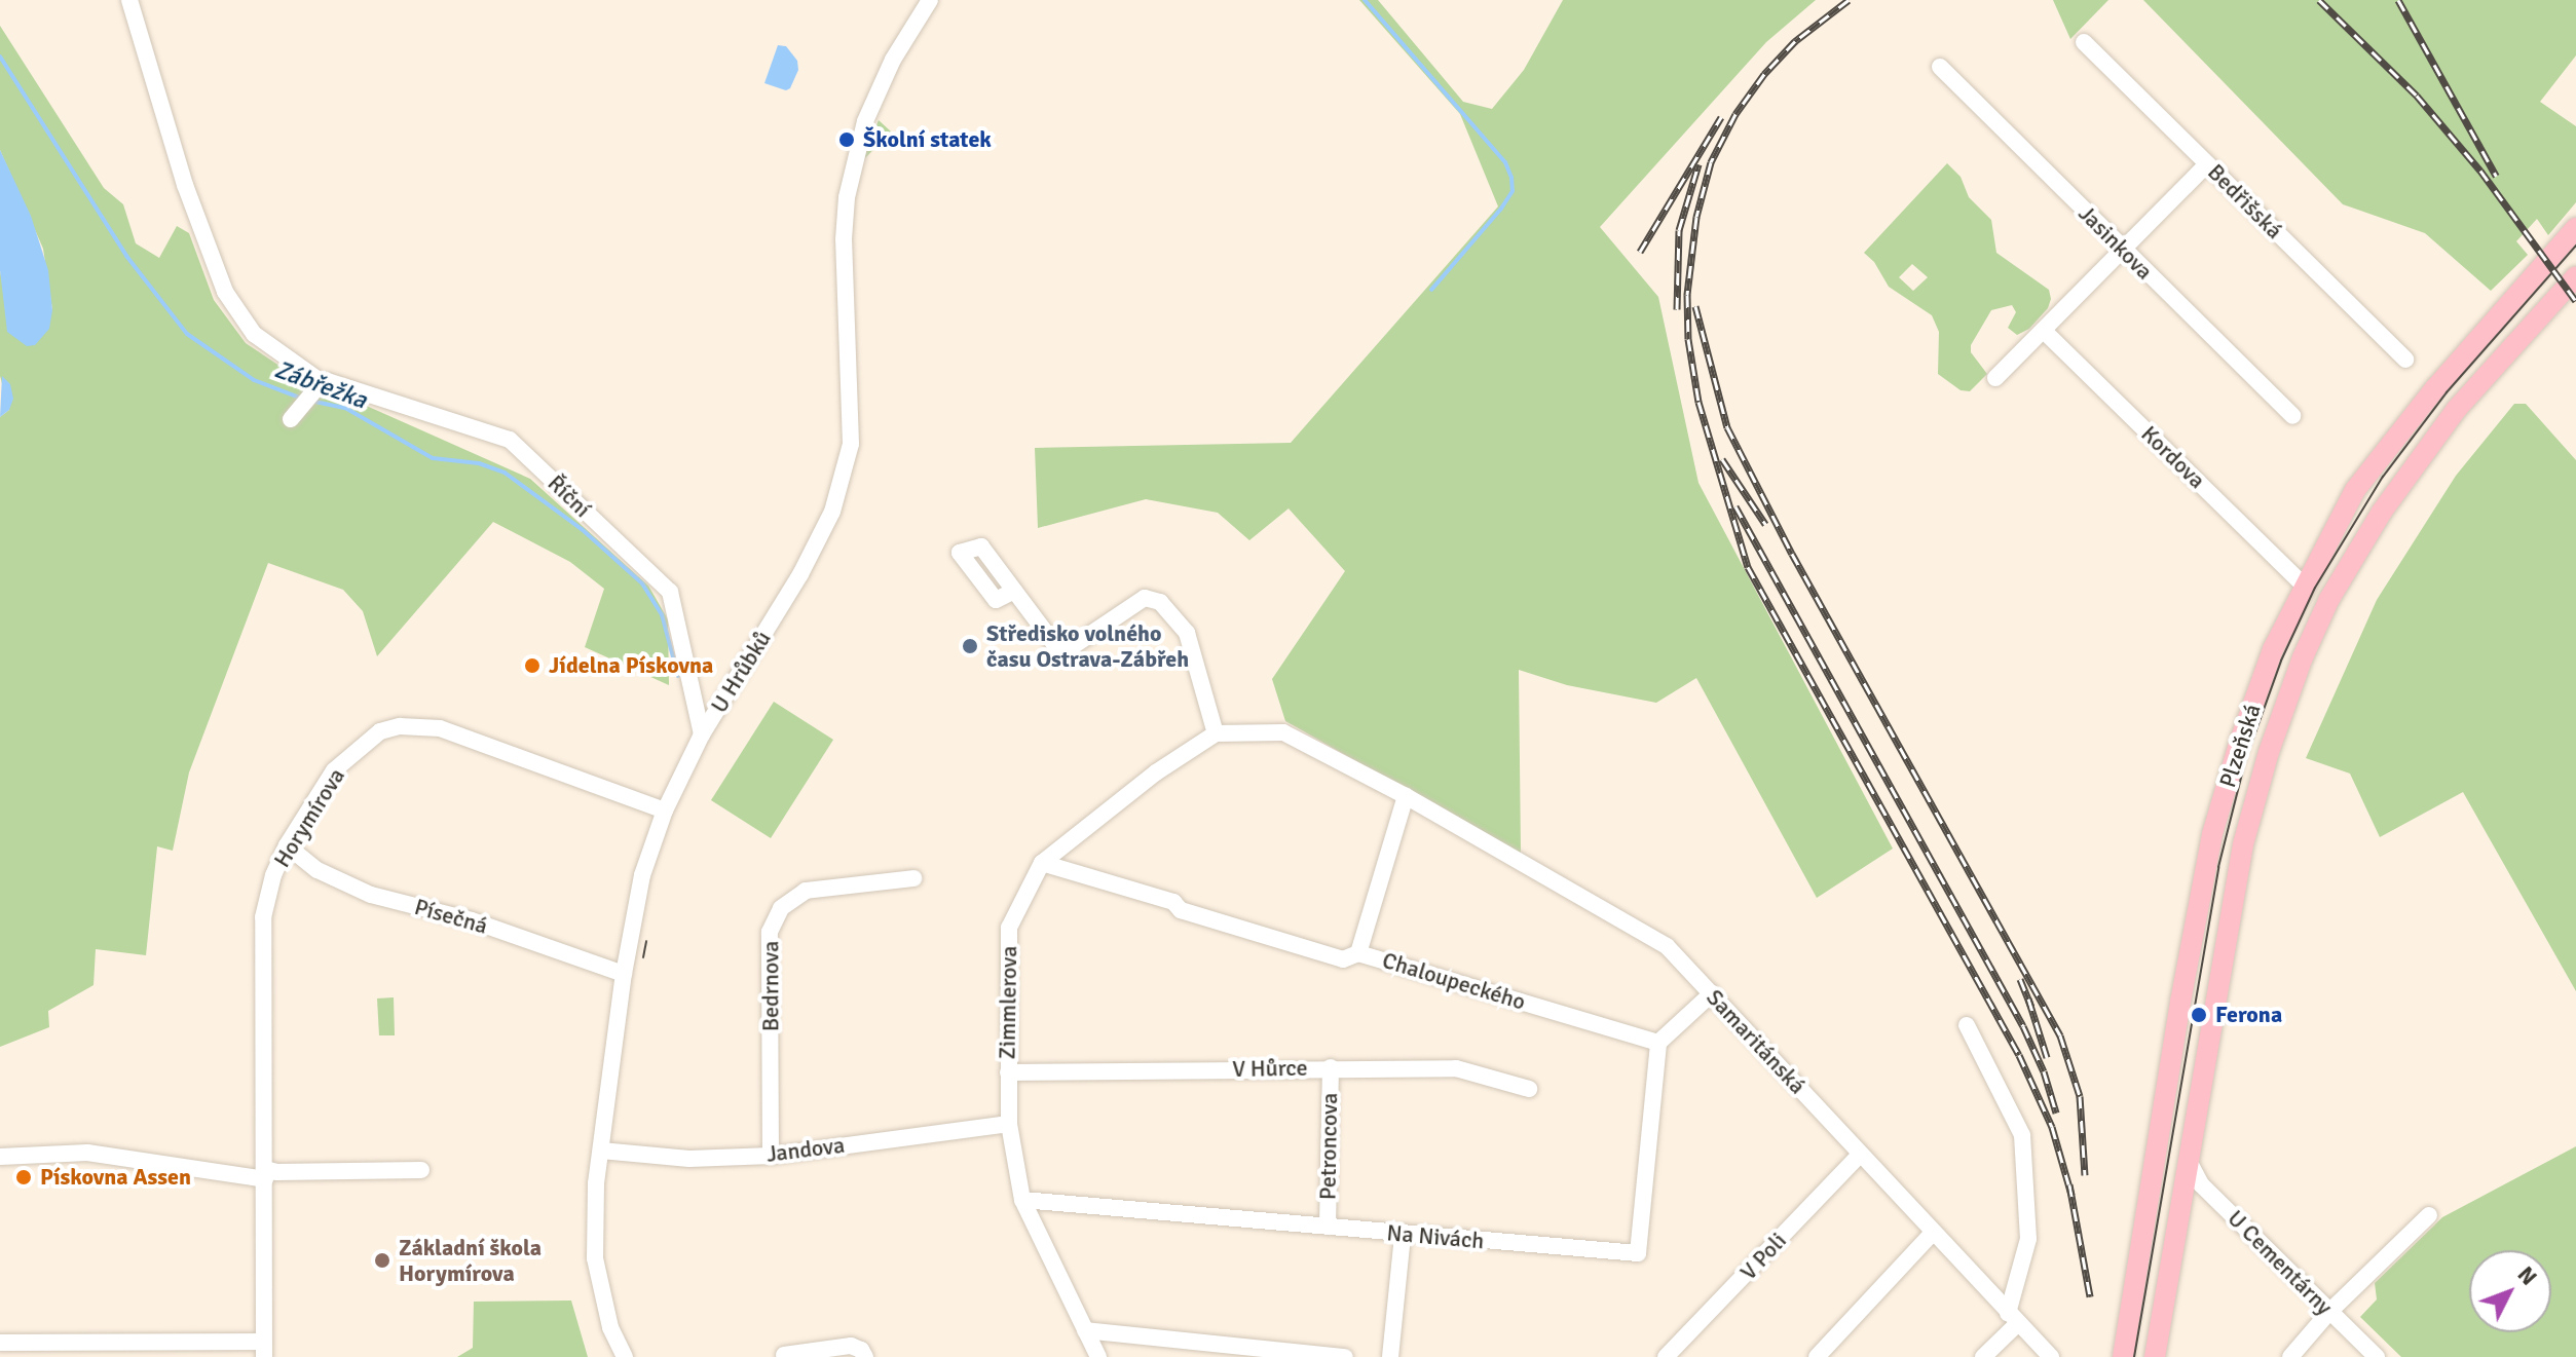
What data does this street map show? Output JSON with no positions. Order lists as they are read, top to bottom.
{
  "streets": {
    "main road": ["Plzeňská"],
    "street": [
      "Bedřišská",
      "Jasinkova",
      "Kordova",
      "Říční",
      "U Hrůbků",
      "Horymírova",
      "Písečná",
      "Chaloupeckého",
      "Bedrnova",
      "Zimmlerova",
      "Samaritánská",
      "V Hůrce",
      "Petroncova",
      "Jandova",
      "Na Nivách",
      "V Poli",
      "U Cementárny"
    ]
  },
  "crossings": [
    ["Kordova", "Plzeňská"],
    ["Říční", "U Hrůbků"],
    ["U Hrůbků", "Horymírova"],
    ["U Hrůbků", "Písečná"],
    ["U Hrůbků", "Jandova"],
    ["Plzeňská", "U Cementárny"],
    ["Horymírova", "Písečná"],
    ["Chaloupeckého", "Zimmlerova"],
    ["Chaloupeckého", "Na Nivách"],
    ["Bedrnova", "Jandova"],
    ["Zimmlerova", "V Hůrce"],
    ["Zimmlerova", "Jandova"],
    ["Zimmlerova", "Na Nivách"],
    ["Samaritánská", "V Poli"],
    ["V Hůrce", "Petroncova"],
    ["Petroncova", "Na Nivách"]
  ],
  "water": ["Zábřežka"],
  "places": [
    "Školní statek",
    "Středisko volného času Ostrava-Zábřeh",
    "Jídelna Pískovna",
    "Ferona",
    "Pískovna Assen",
    "Základní škola Horymírova"
  ],
  "north": "top right"
}
